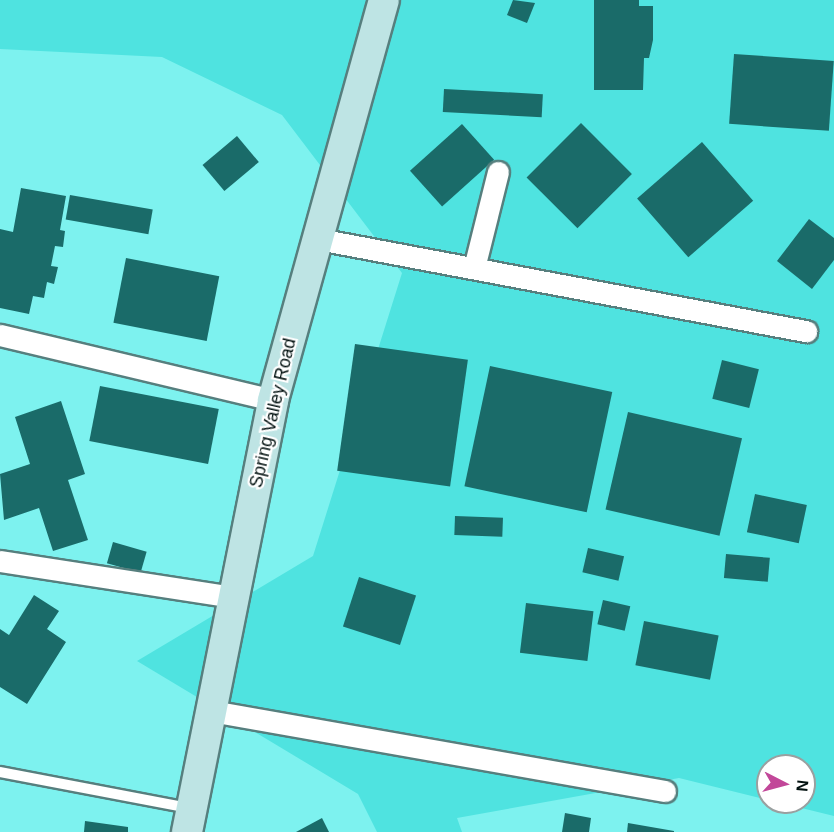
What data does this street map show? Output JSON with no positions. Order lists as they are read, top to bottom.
{
  "streets": {
    "street": ["Spring Valley Road"]
  },
  "north": "right"
}
